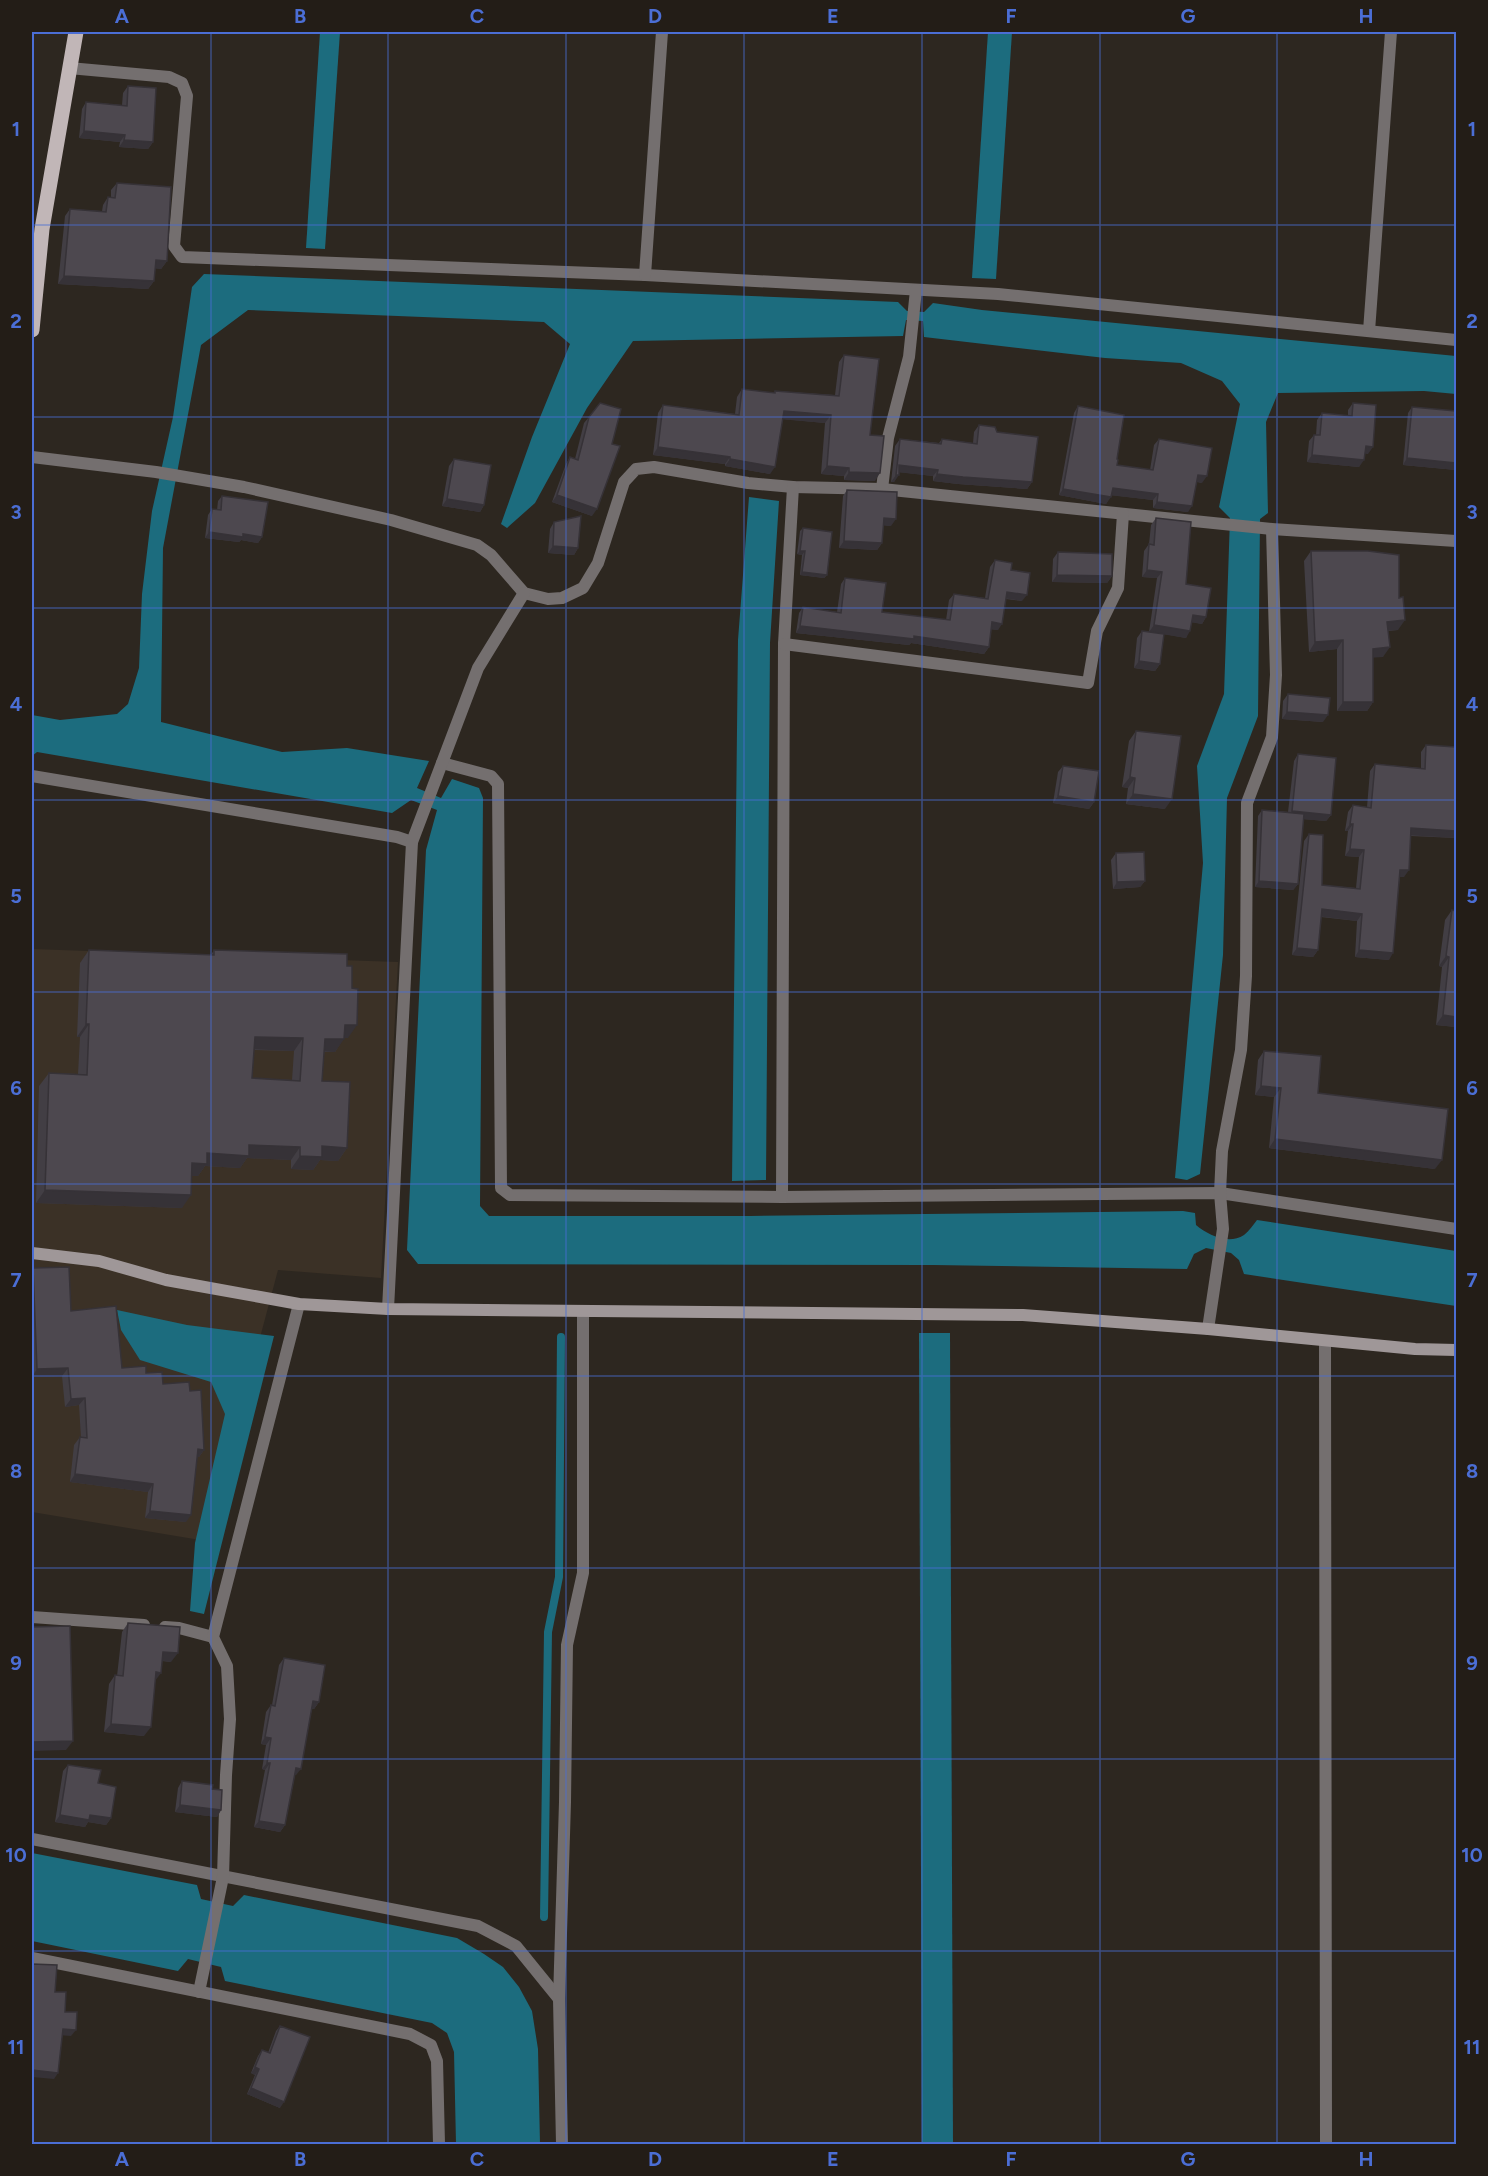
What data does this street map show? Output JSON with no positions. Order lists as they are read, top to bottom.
{
  "grid": {
    "columns": [
      "A",
      "B",
      "C",
      "D",
      "E",
      "F",
      "G",
      "H"
    ],
    "rows": [
      "1",
      "2",
      "3",
      "4",
      "5",
      "6",
      "7",
      "8",
      "9",
      "10",
      "11"
    ]
  }
}
